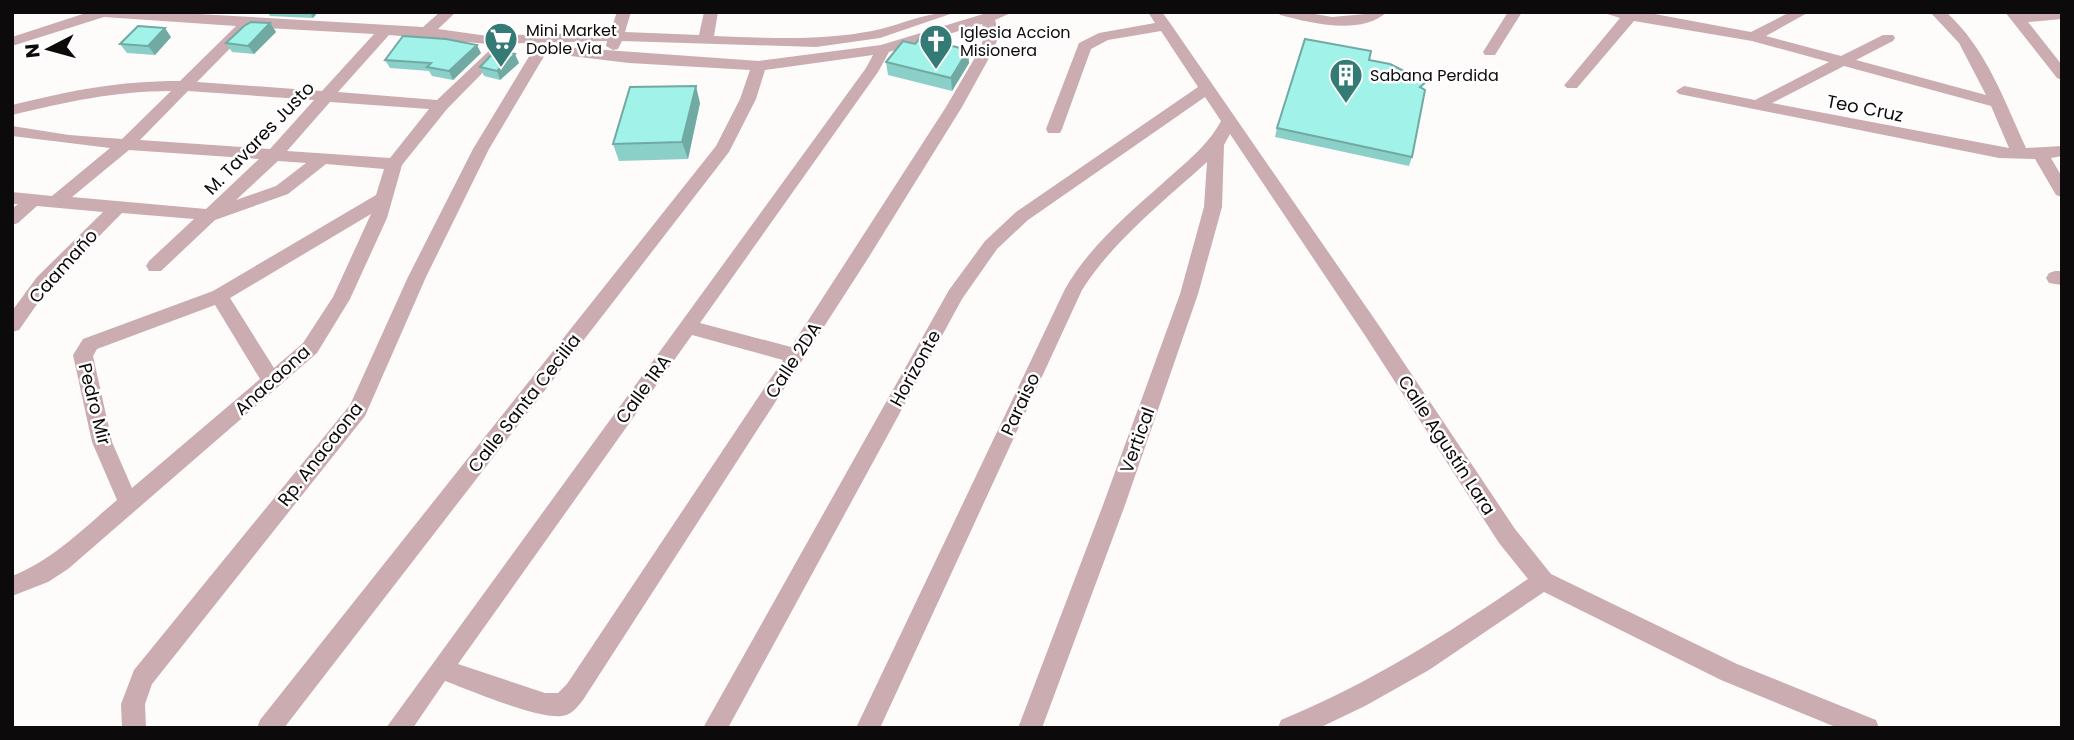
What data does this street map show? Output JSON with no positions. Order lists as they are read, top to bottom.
{
  "streets": {
    "street": [
      "Teo Cruz",
      "M. Tavares Justo",
      "Caamaño",
      "Calle 2DA",
      "Horizonte",
      "Anacaona",
      "Calle 1RA",
      "Calle Santa Cecilia",
      "Pedro Mir",
      "Paraiso",
      "Vertical",
      "Calle Agustín Lara",
      "Rp. Anacaona"
    ]
  },
  "crossings": [
    ["Calle 2DA", "Calle 1RA"],
    ["Horizonte", "Calle Agustín Lara"],
    ["Anacaona", "Pedro Mir"],
    ["Paraiso", "Vertical"],
    ["Paraiso", "Calle Agustín Lara"]
  ],
  "places": {
    "supermarket": ["Mini Market Doble Via"],
    "church": ["Iglesia Accion Misionera"],
    "building": ["Sabana Perdida"]
  },
  "north": "left"
}
